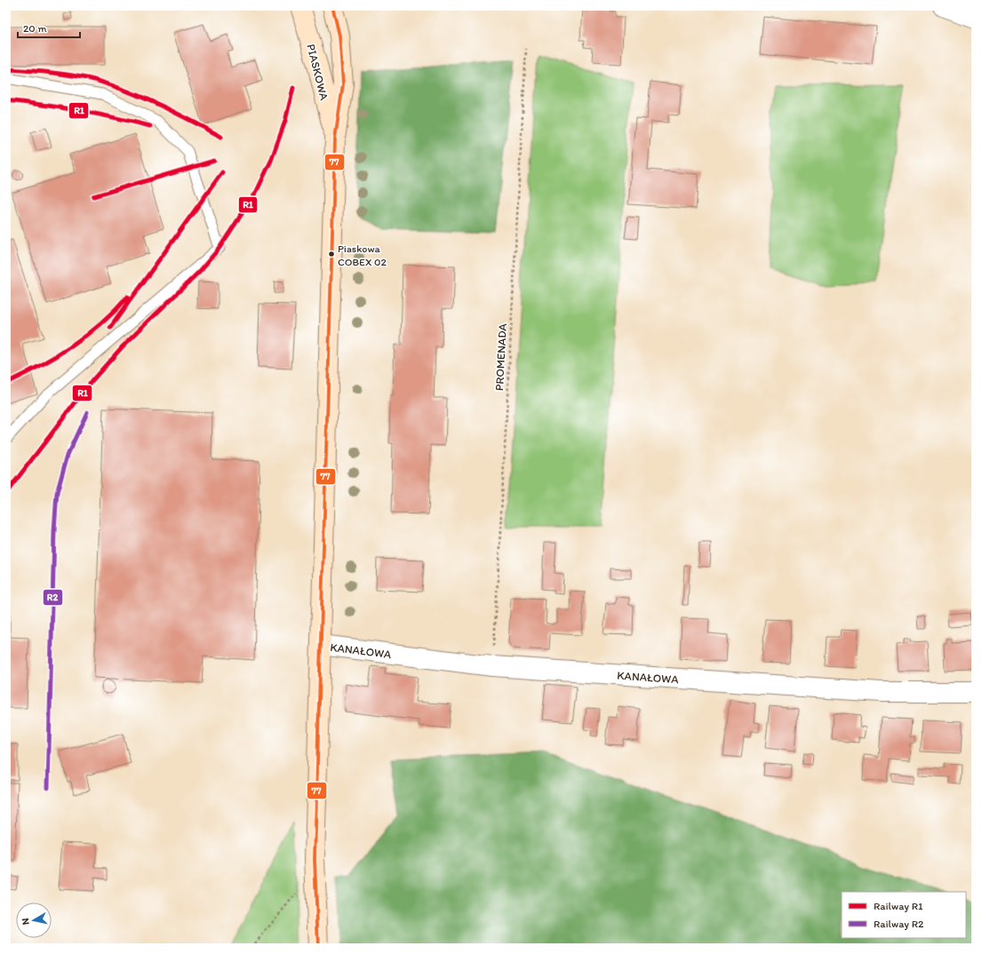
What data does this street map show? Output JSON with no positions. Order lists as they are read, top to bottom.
{
  "streets": {
    "main road": ["PIASKOWA"],
    "street": ["KANAŁOWA"],
    "path": ["PROMENADA"]
  },
  "crossings": [
    ["PIASKOWA", "KANAŁOWA"],
    ["PROMENADA", "KANAŁOWA"]
  ],
  "places": ["Piaskowa COBEX 02"],
  "lines": ["transit line 77", "rail line R1", "rail line R2"],
  "legend": ["Railway R1", "Railway R2"],
  "scale_bar": "20 m",
  "north": "left"
}
